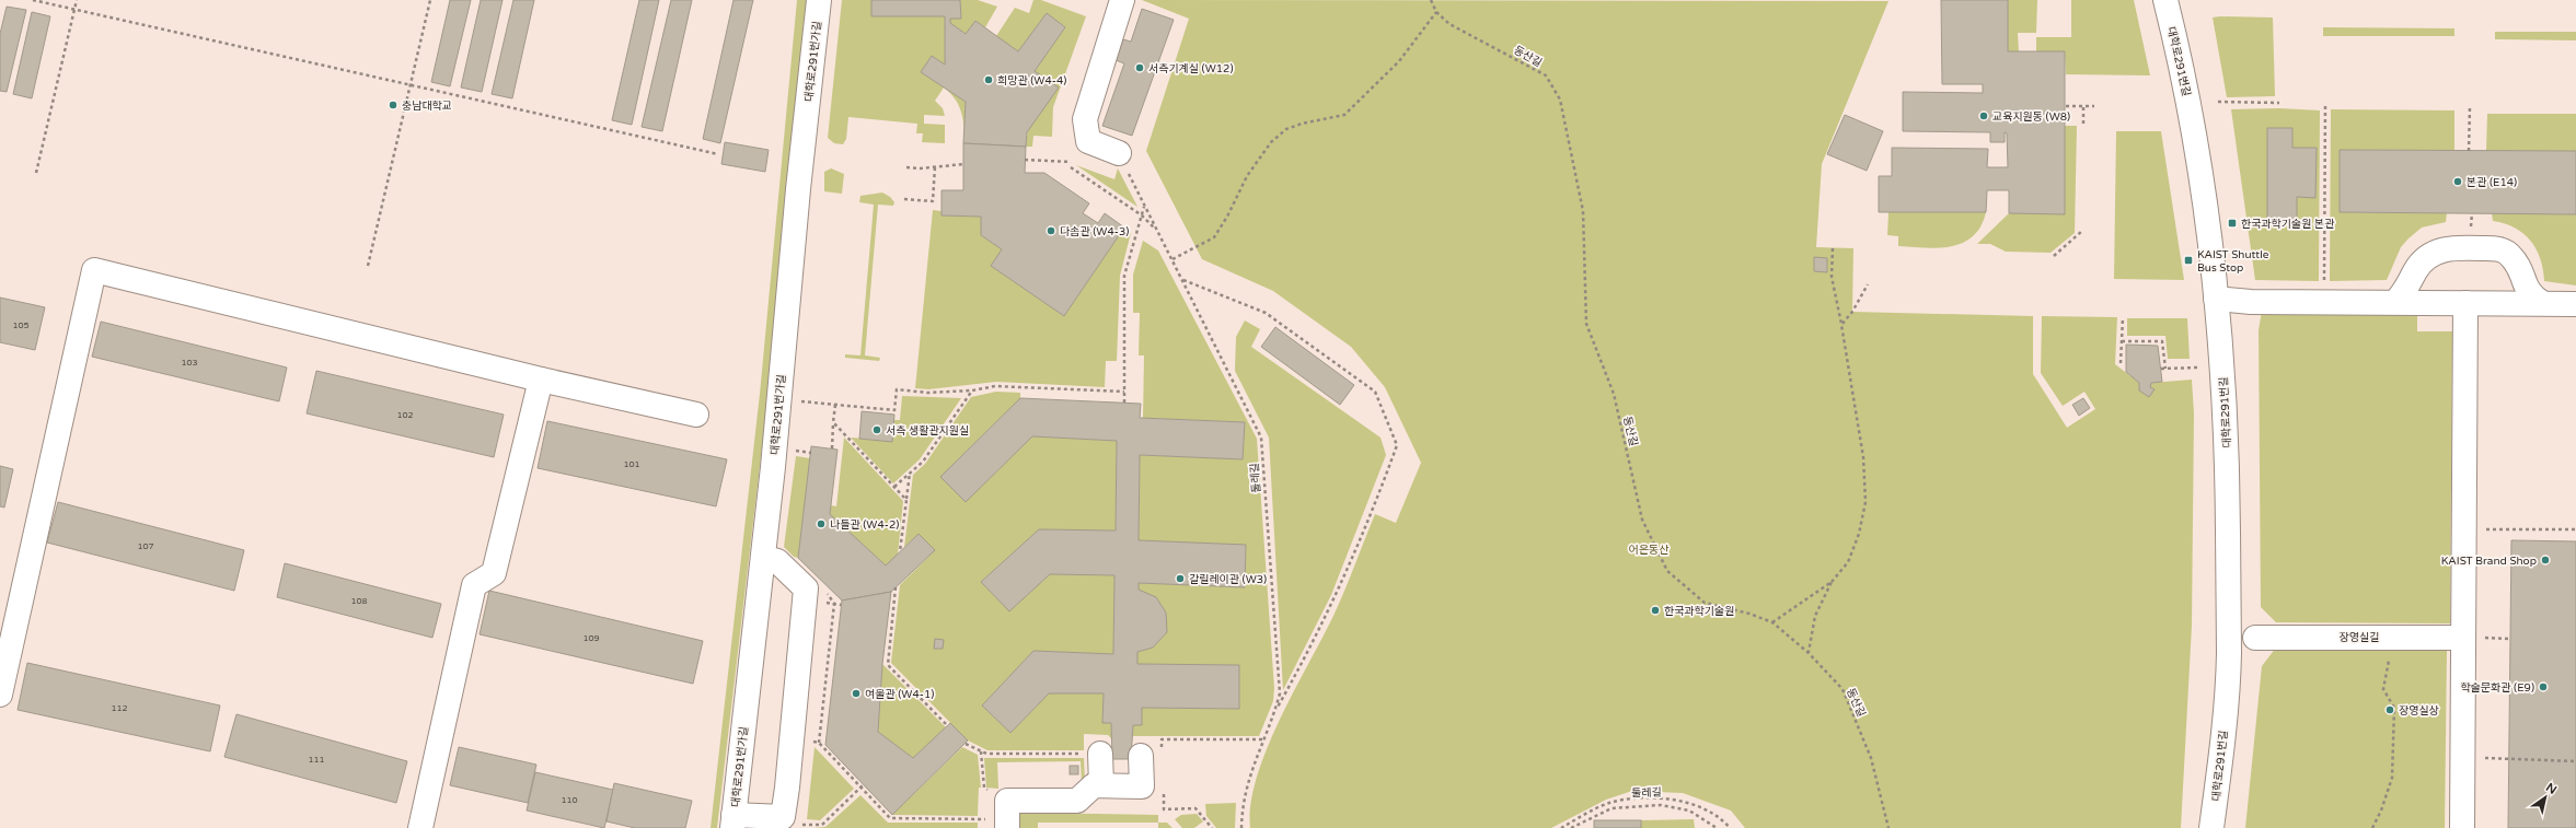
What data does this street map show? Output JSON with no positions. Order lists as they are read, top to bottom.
{
  "streets": {
    "street": ["대학로291번가길", "대학로291번길", "장영실길"],
    "path": ["동산길", "둘레길"]
  },
  "parks": ["어은동산"],
  "places": {
    "other": [
      "서측기계실 (W12)",
      "희망관 (W4-4)",
      "충남대학교",
      "교육지원동 (W8)",
      "본관 (E14)",
      "다솜관 (W4-3)",
      "서측 생활관지원실",
      "나들관 (W4-2)",
      "KAIST Brand Shop",
      "갈릴레이관 (W3)",
      "한국과학기술원",
      "학술문화관 (E9)",
      "여울관 (W4-1)",
      "장영실상"
    ],
    "transit": ["한국과학기술원 본관", "KAIST Shuttle Bus Stop"]
  },
  "house_numbers": [
    "105",
    "103",
    "102",
    "101",
    "107",
    "108",
    "109",
    "112",
    "111",
    "110"
  ],
  "north": "top right"
}
